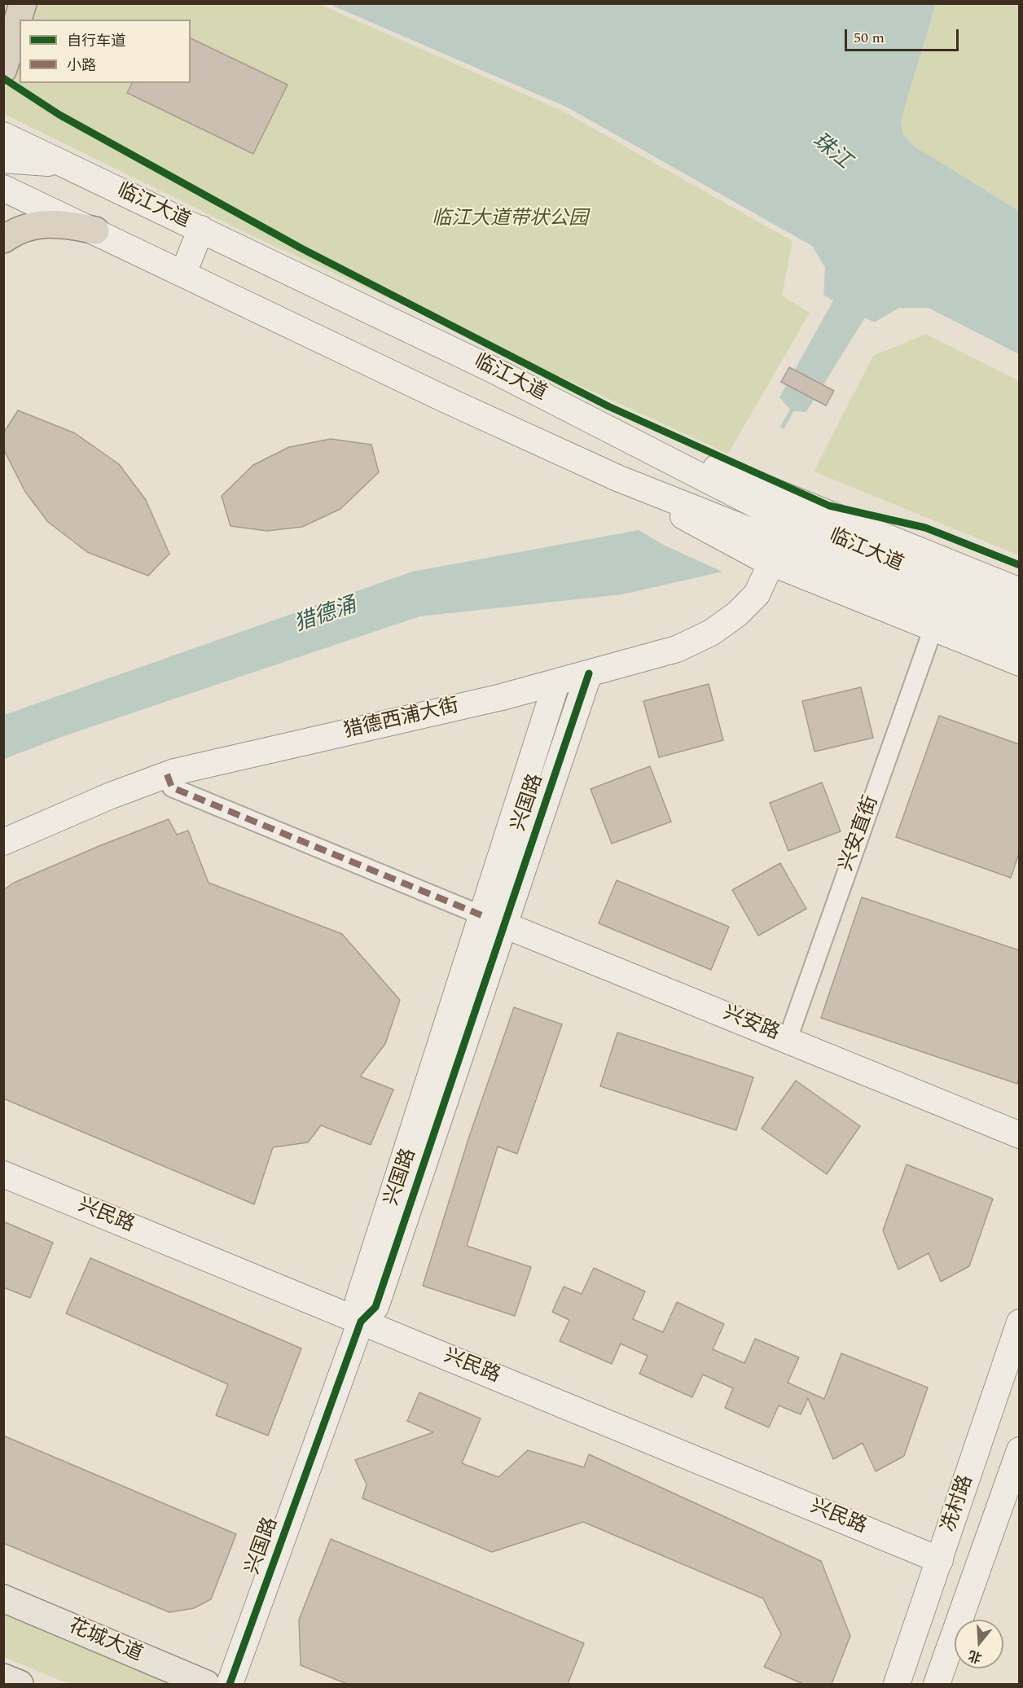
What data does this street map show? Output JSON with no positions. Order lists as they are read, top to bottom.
{
  "streets": {
    "main road": [
      "临江大道",
      "猎德西浦大街",
      "兴国路",
      "兴安路",
      "兴民路",
      "冼村路",
      "花城大道"
    ],
    "street": ["兴安直街"]
  },
  "crossings": [
    ["猎德西浦大街", "兴国路"],
    ["兴国路", "兴安路"],
    ["兴国路", "兴民路"],
    ["兴安直街", "兴安路"],
    ["兴民路", "冼村路"]
  ],
  "water": ["珠江", "猎德涌"],
  "parks": ["临江大道带状公园"],
  "legend": ["自行车道", "小路"],
  "scale_bar": "50 m",
  "north": "bottom"
}
